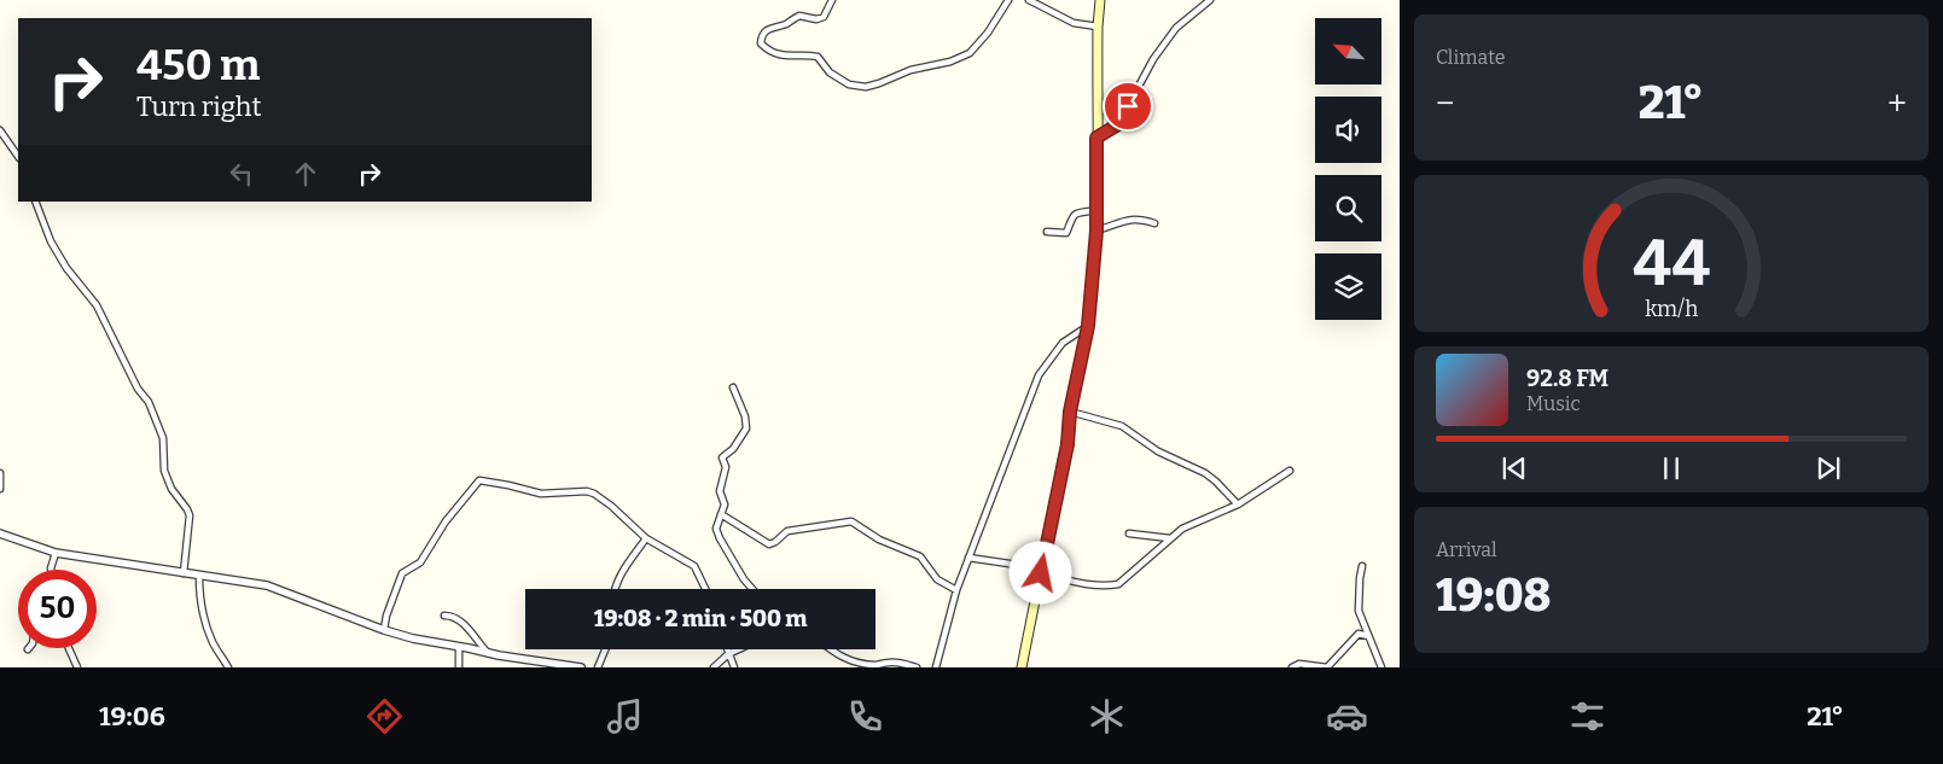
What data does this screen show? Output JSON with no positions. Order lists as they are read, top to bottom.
{
  "north": "top left",
  "page": {
    "tile": [
      "Climate",
      ["Arrival", "19:08"]
    ],
    "turn": ["450 m", "Turn right"],
    "heat": ["−", "21°", "+"],
    "song": ["92.8 FM", "Music"],
    "limit": "50",
    "trip": "19:08 · 2 min · 500 m",
    "tabs": ["19:06", "21°"],
    "gauge": ["44", "km/h"]
  }
}
